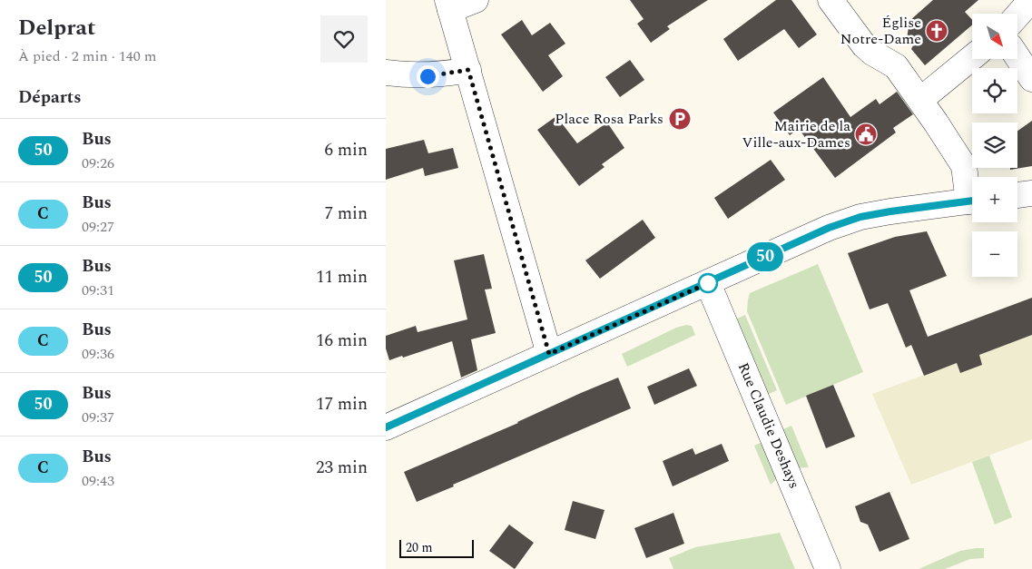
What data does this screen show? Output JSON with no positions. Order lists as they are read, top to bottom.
{
  "streets": {
    "street": ["Rue Claudie Deshays"]
  },
  "places": {
    "church": ["Église Notre-Dame"],
    "parking": ["Place Rosa Parks"],
    "public building": ["Mairie de la Ville-aux-Dames"]
  },
  "lines": ["bus line 50"],
  "scale_bar": "20 m",
  "north": "bottom right",
  "page": {
    "heading": [
      ["Delprat", "À pied · 2 min · 140 m"],
      "Départs"
    ],
    "on_map": "50",
    "map_buttons": ["+", "−"],
    "list": [
      {
        "mark": "50",
        "name": "Bus",
        "note": "09:26",
        "value": "6 min"
      },
      {
        "mark": "C",
        "name": "Bus",
        "note": "09:27",
        "value": "7 min"
      },
      {
        "mark": "50",
        "name": "Bus",
        "note": "09:31",
        "value": "11 min"
      },
      {
        "mark": "C",
        "name": "Bus",
        "note": "09:36",
        "value": "16 min"
      },
      {
        "mark": "50",
        "name": "Bus",
        "note": "09:37",
        "value": "17 min"
      },
      {
        "mark": "C",
        "name": "Bus",
        "note": "09:43",
        "value": "23 min"
      }
    ],
    "scale": "20 m"
  }
}
